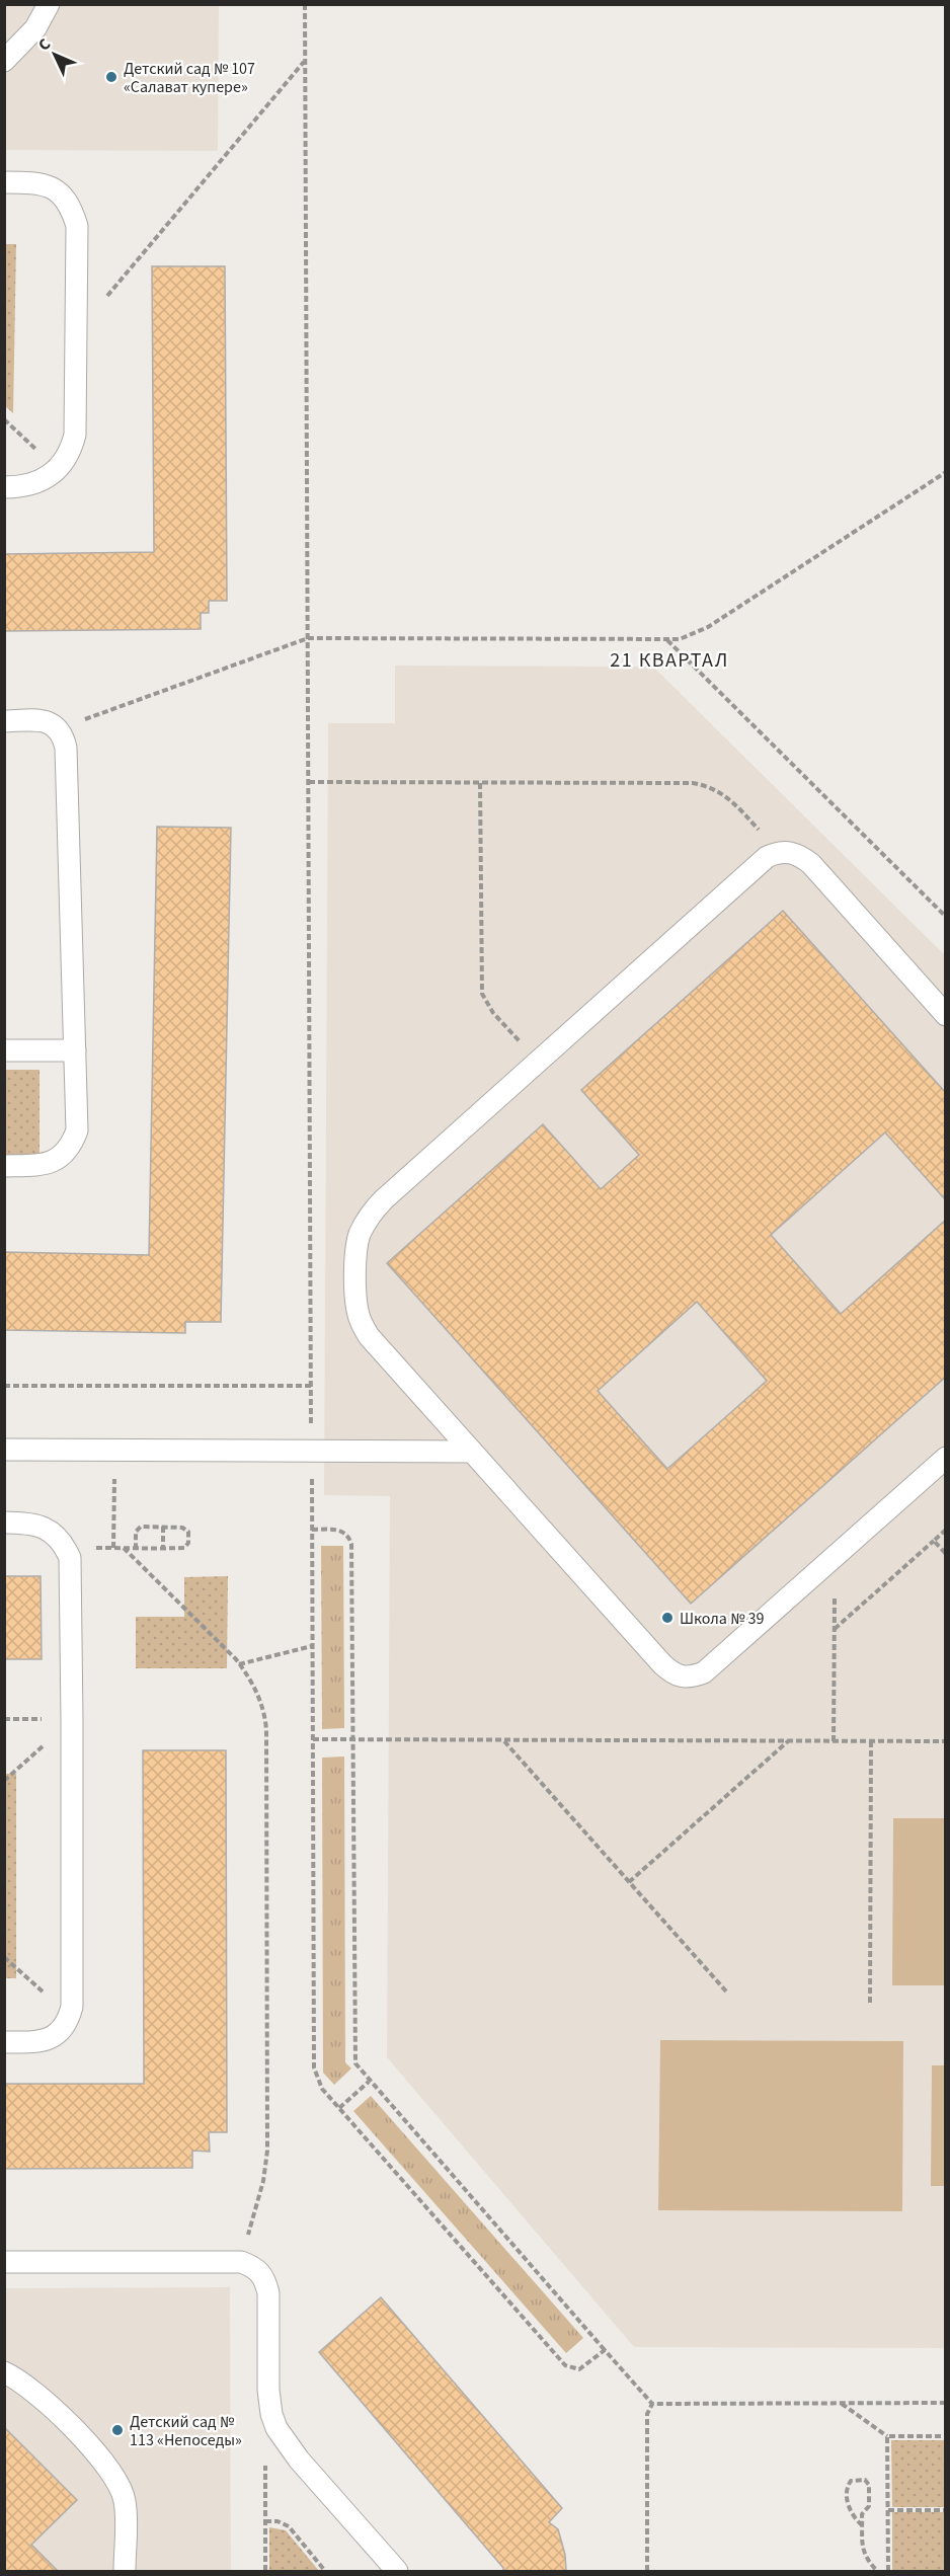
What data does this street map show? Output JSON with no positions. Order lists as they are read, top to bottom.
{
  "districts": ["21 КВАРТАЛ"],
  "places": ["Детский сад № 107 «Салават купере»", "Школа № 39", "Детский сад № 113 «Непоседы»"],
  "north": "top left"
}
